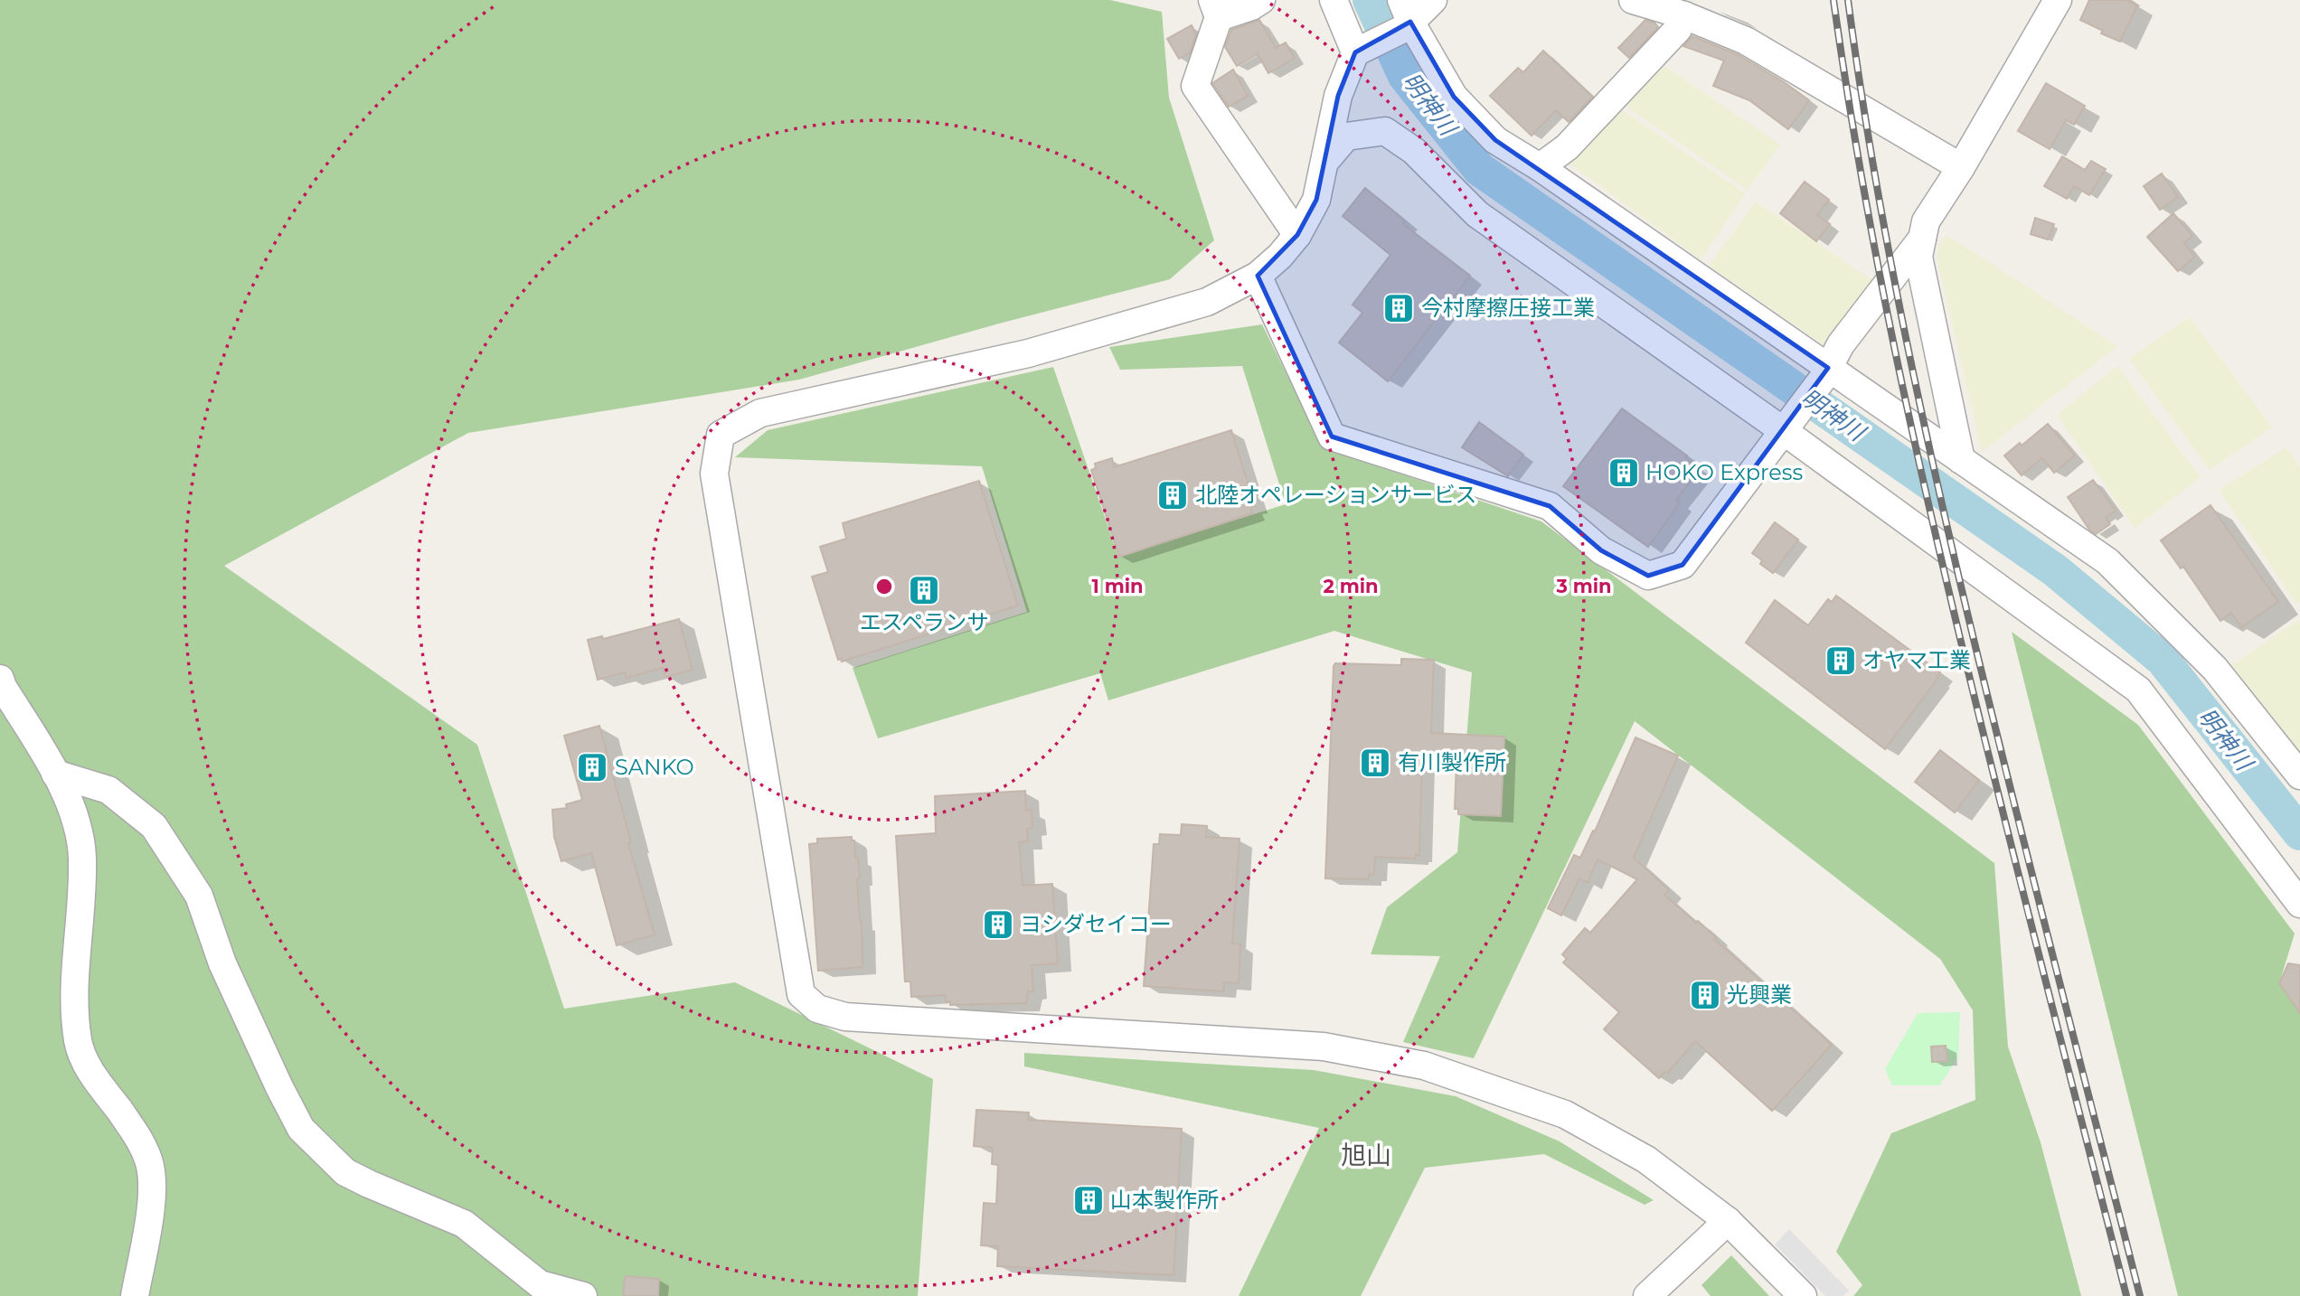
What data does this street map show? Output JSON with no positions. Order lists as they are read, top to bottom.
{
  "districts": ["旭山"],
  "water": ["明神川"],
  "places": {
    "building": [
      "今村摩擦圧接工業",
      "HOKO Express",
      "北陸オペレーションサービス",
      "エスペランサ",
      "オヤマ工業",
      "有川製作所",
      "SANKO",
      "ヨシダセイコー",
      "光興業",
      "山本製作所"
    ]
  },
  "rings": ["1 min", "2 min", "3 min"]
}
